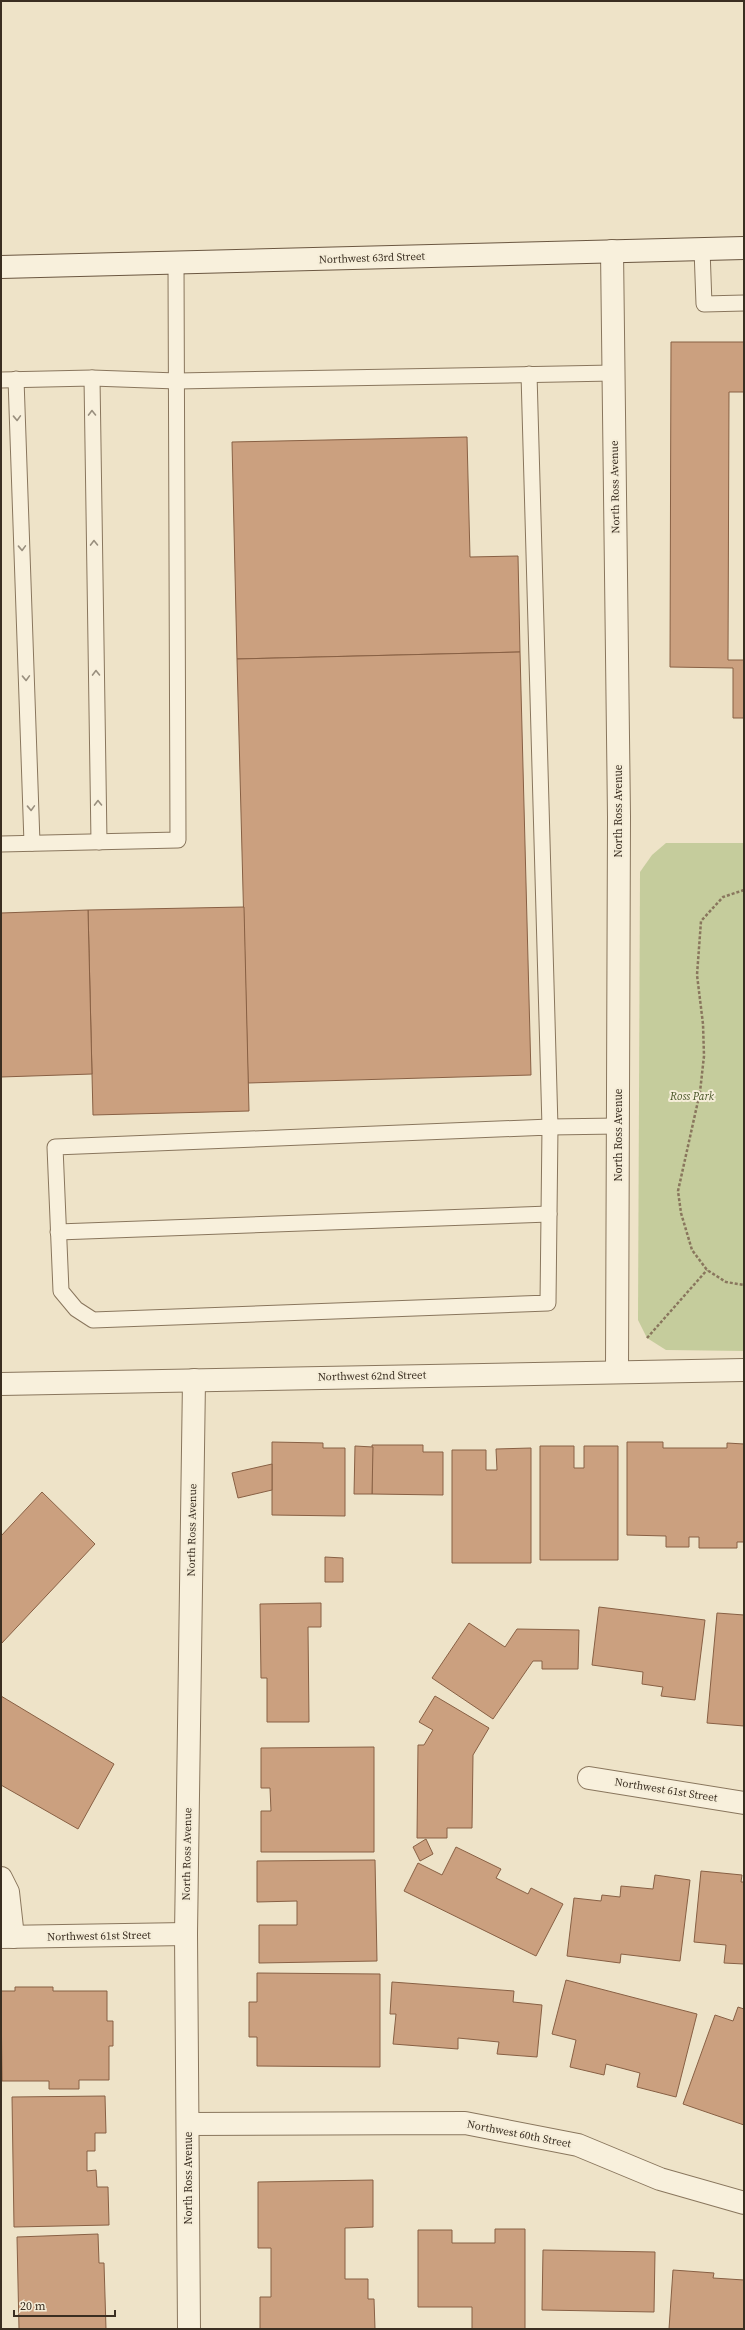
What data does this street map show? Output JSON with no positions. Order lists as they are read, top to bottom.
{
  "streets": {
    "street": [
      "Northwest 63rd Street",
      "North Ross Avenue",
      "Northwest 62nd Street",
      "Northwest 61st Street",
      "Northwest 60th Street"
    ]
  },
  "crossings": [
    ["Northwest 63rd Street", "North Ross Avenue"],
    ["North Ross Avenue", "Northwest 62nd Street"],
    ["North Ross Avenue", "Northwest 61st Street"],
    ["North Ross Avenue", "Northwest 60th Street"]
  ],
  "parks": ["Ross Park"],
  "scale_bar": "20 m"
}
